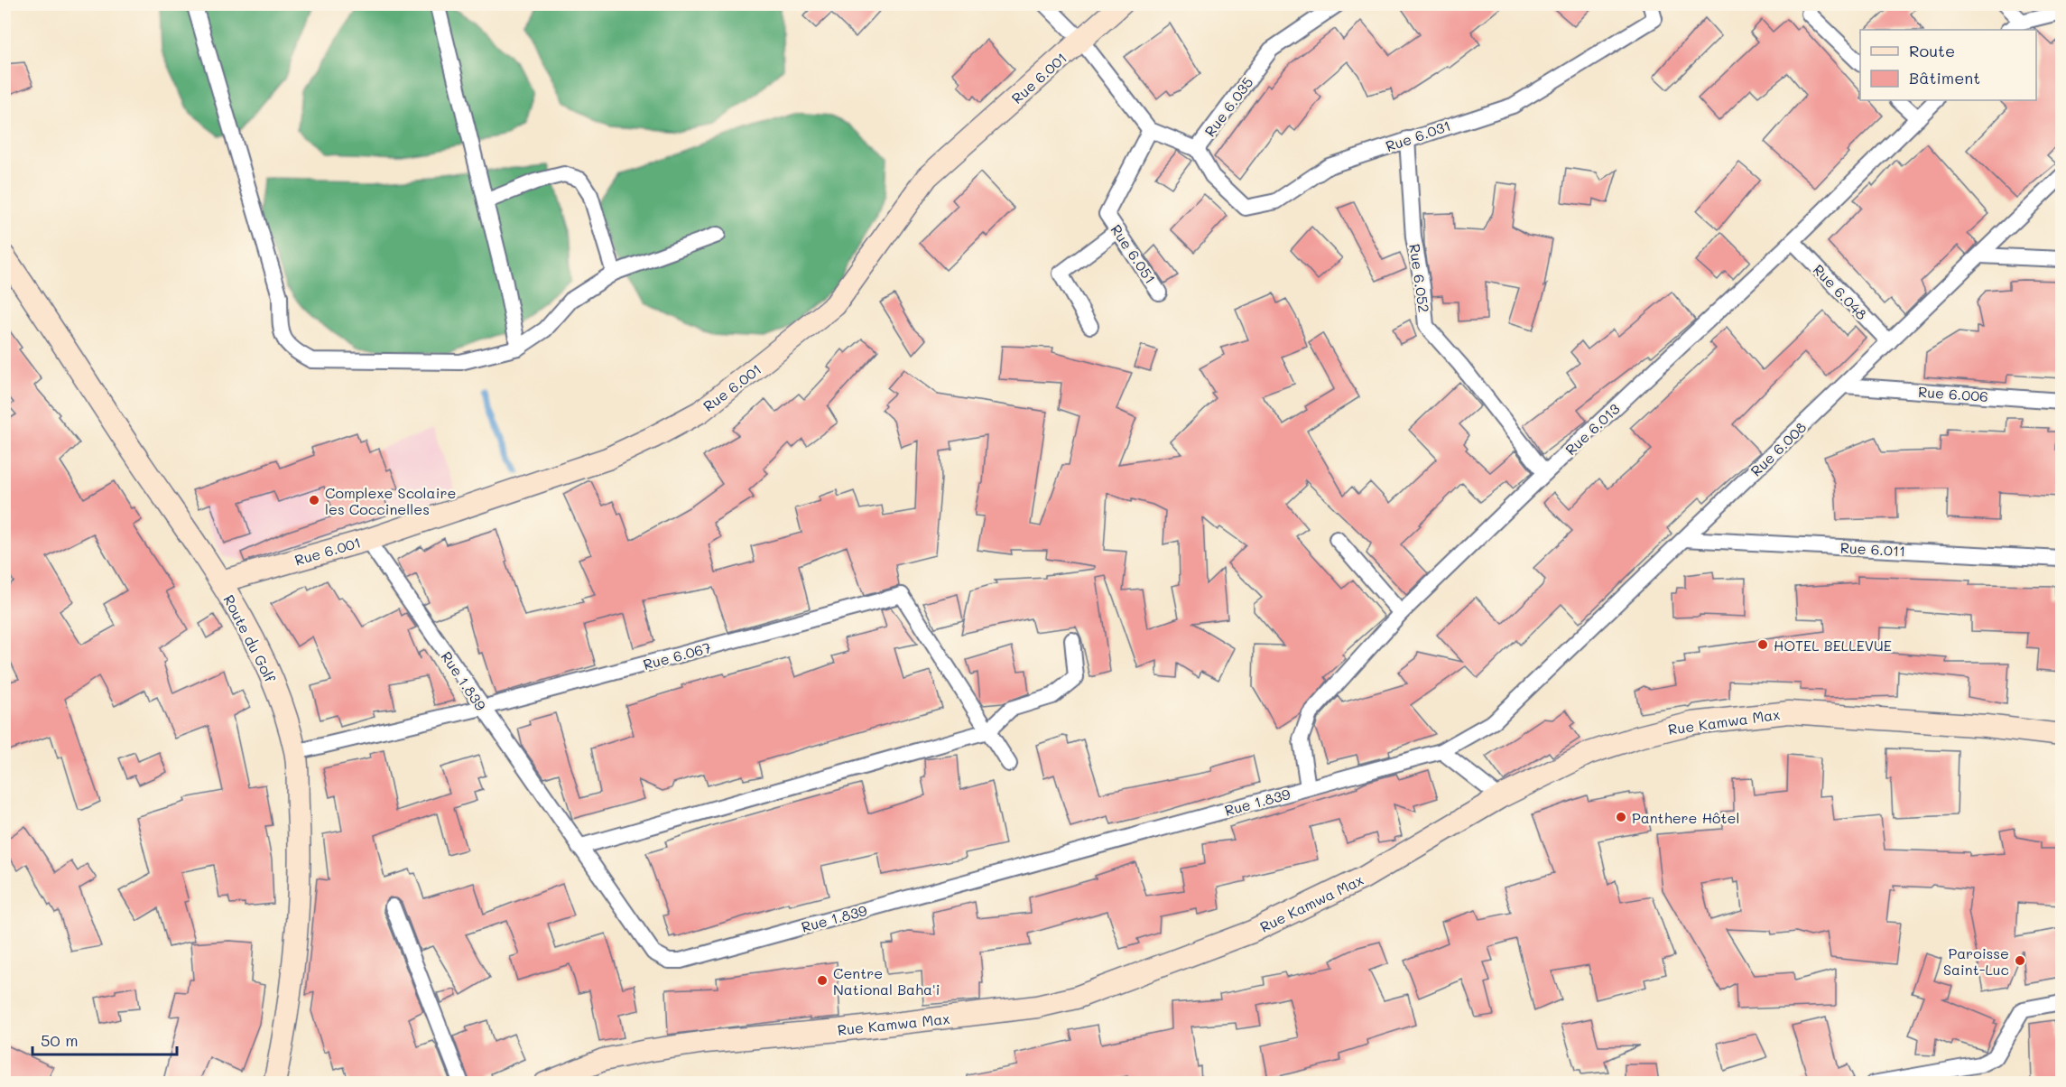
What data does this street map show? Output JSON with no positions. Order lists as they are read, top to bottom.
{
  "streets": {
    "main road": ["Rue 6.001", "Route du Golf", "Rue Kamwa Max"],
    "street": [
      "Rue 6.035",
      "Rue 6.031",
      "Rue 6.051",
      "Rue 6.052",
      "Rue 6.048",
      "Rue 6.006",
      "Rue 6.013",
      "Rue 6.008",
      "Rue 6.011",
      "Rue 6.067",
      "Rue 1.839"
    ]
  },
  "crossings": [
    ["Rue 6.001", "Route du Golf"],
    ["Rue 6.001", "Rue 1.839"],
    ["Rue 6.035", "Rue 6.031"],
    ["Rue 6.035", "Rue 6.051"],
    ["Rue 6.031", "Rue 6.052"],
    ["Rue 6.052", "Rue 6.013"],
    ["Rue 6.048", "Rue 6.013"],
    ["Rue 6.048", "Rue 6.008"],
    ["Rue 6.006", "Rue 6.008"],
    ["Rue 6.013", "Rue 1.839"],
    ["Rue 6.008", "Rue 6.011"],
    ["Rue 6.008", "Rue 1.839"],
    ["Route du Golf", "Rue 6.067"],
    ["Rue 6.067", "Rue 1.839"]
  ],
  "places": [
    "Complexe Scolaire les Coccinelles",
    "HOTEL BELLEVUE",
    "Panthere Hôtel",
    "Paroisse Saint-Luc",
    "Centre National Baha'i"
  ],
  "legend": ["Route", "Bâtiment"],
  "scale_bar": "50 m"
}
